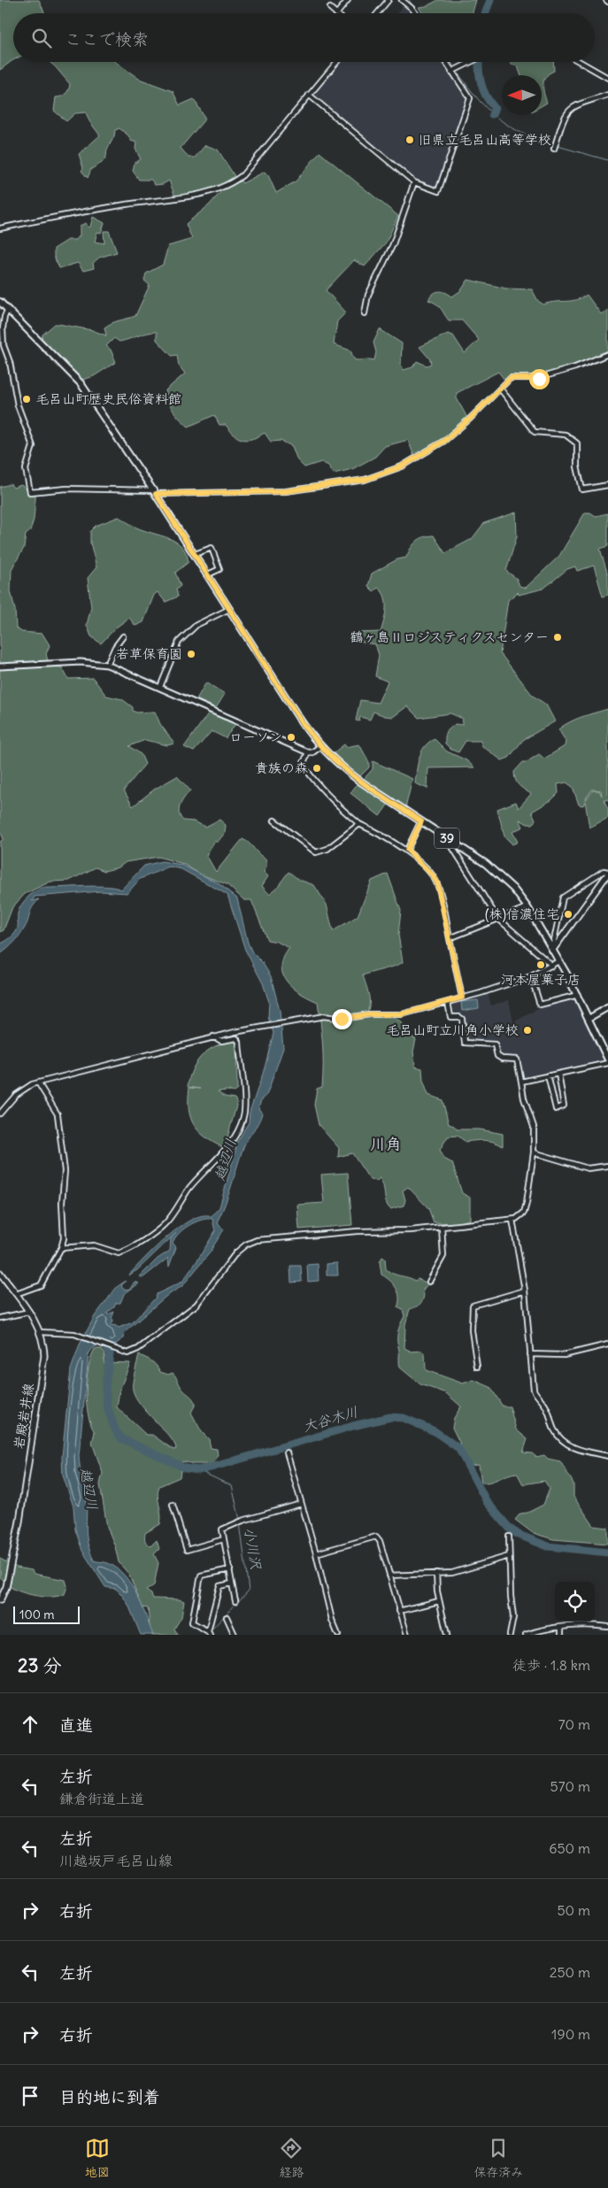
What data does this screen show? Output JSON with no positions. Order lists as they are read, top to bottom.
{
  "streets": {
    "main road": ["39", "岩殿岩井線"]
  },
  "districts": ["川角"],
  "water": ["越辺川", "大谷木川", "小川沢"],
  "places": [
    "旧県立毛呂山高等学校",
    "毛呂山町歴史民俗資料館",
    "鶴ヶ島Ⅱロジスティクスセンター",
    "若草保育園",
    "ローソン",
    "貴族の森",
    "(株)信濃住宅",
    "河本屋菓子店",
    "毛呂山町立川角小学校"
  ],
  "scale_bar": "100 m",
  "north": "left",
  "page": {
    "search": "ここで検索",
    "scale": "100 m",
    "heading": ["23 分", "徒歩 · 1.8 km"],
    "list": [
      ["直進", "70 m"],
      ["左折", "鎌倉街道上道", "570 m"],
      ["左折", "川越坂戸毛呂山線", "650 m"],
      ["右折", "50 m"],
      ["左折", "250 m"],
      ["右折", "190 m"],
      "目的地に到着"
    ],
    "nav": ["地図", "経路", "保存済み"]
  }
}
